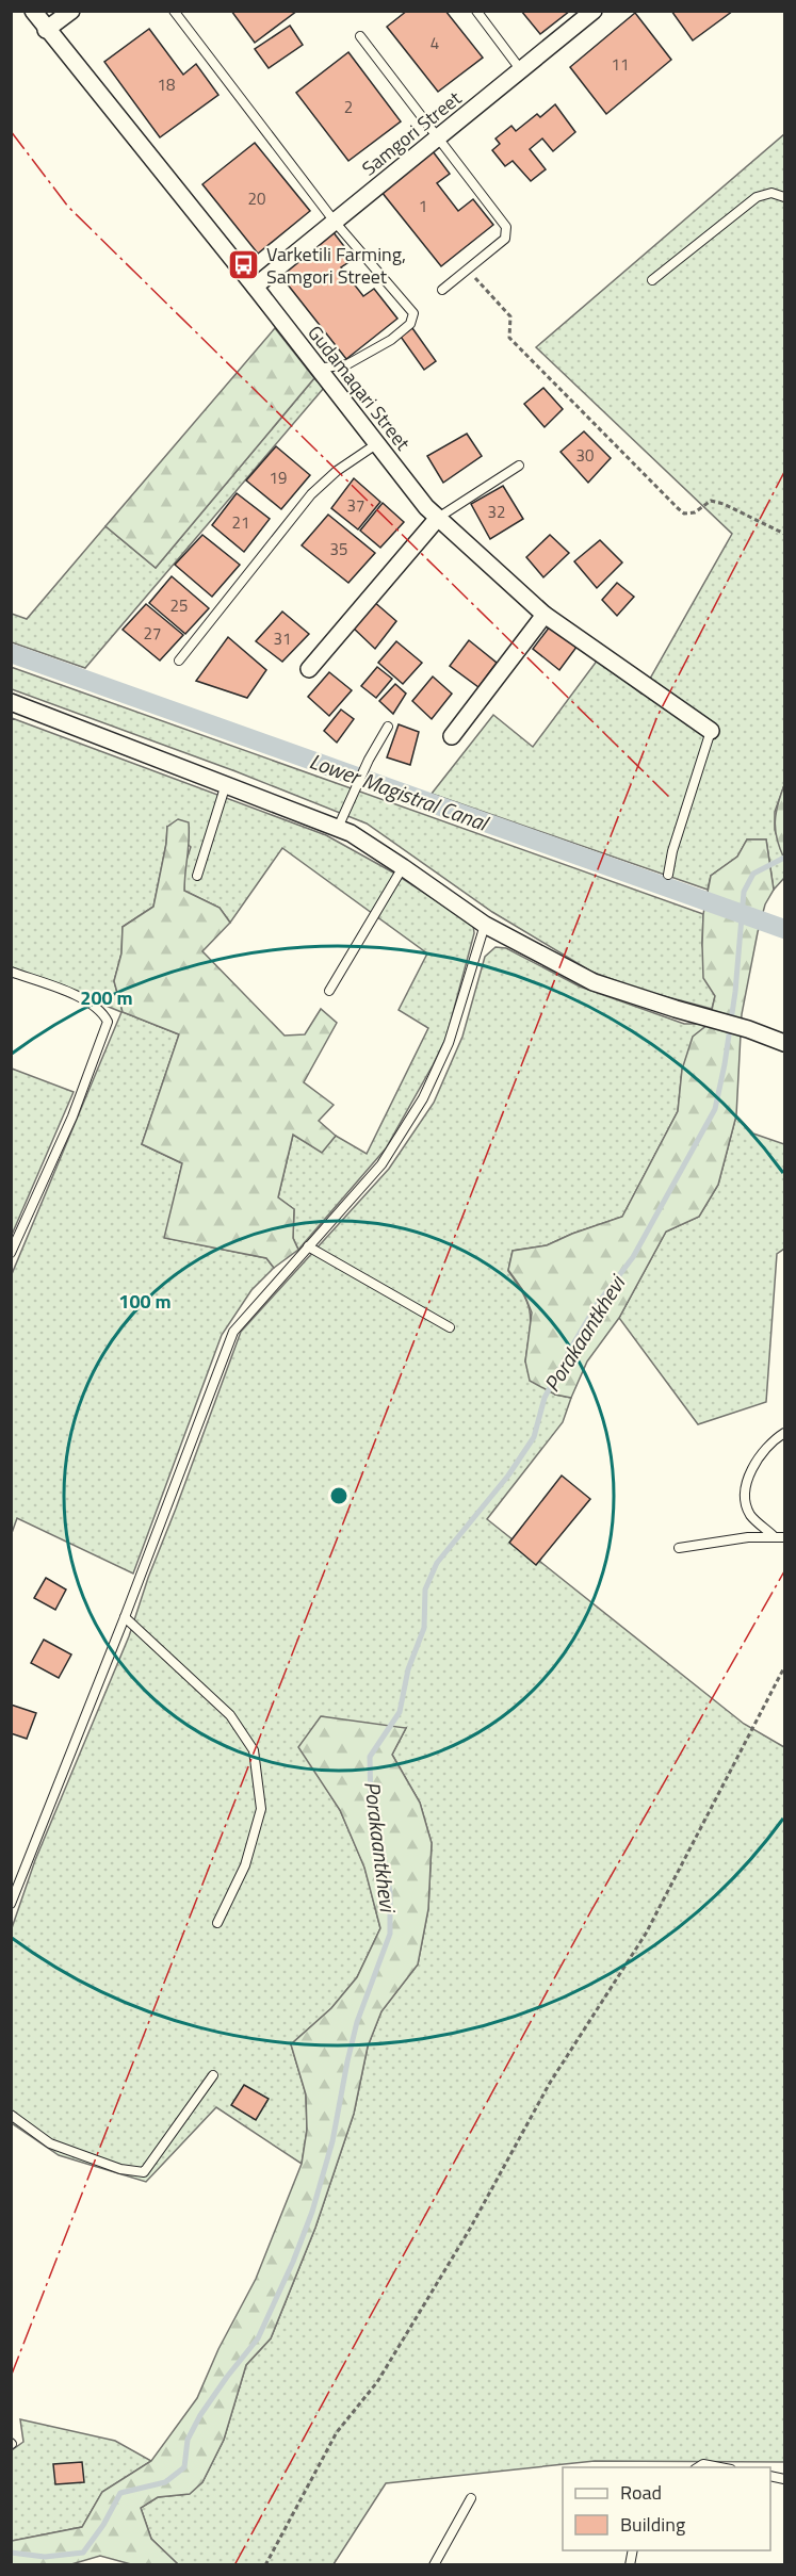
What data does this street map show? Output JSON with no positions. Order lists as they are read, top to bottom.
{
  "streets": {
    "street": ["Samgori Street", "Gudamaqari Street"]
  },
  "crossings": [
    ["Samgori Street", "Gudamaqari Street"]
  ],
  "water": ["Lower Magistral Canal", "Porakaantkhevi"],
  "places": {
    "bus stop": ["Varketili Farming, Samgori Street"]
  },
  "house_numbers": [
    "4",
    "11",
    "18",
    "2",
    "20",
    "1",
    "30",
    "19",
    "37",
    "32",
    "21",
    "35",
    "25",
    "27",
    "31"
  ],
  "legend": ["Road", "Building"],
  "rings": ["200 m", "100 m"]
}
